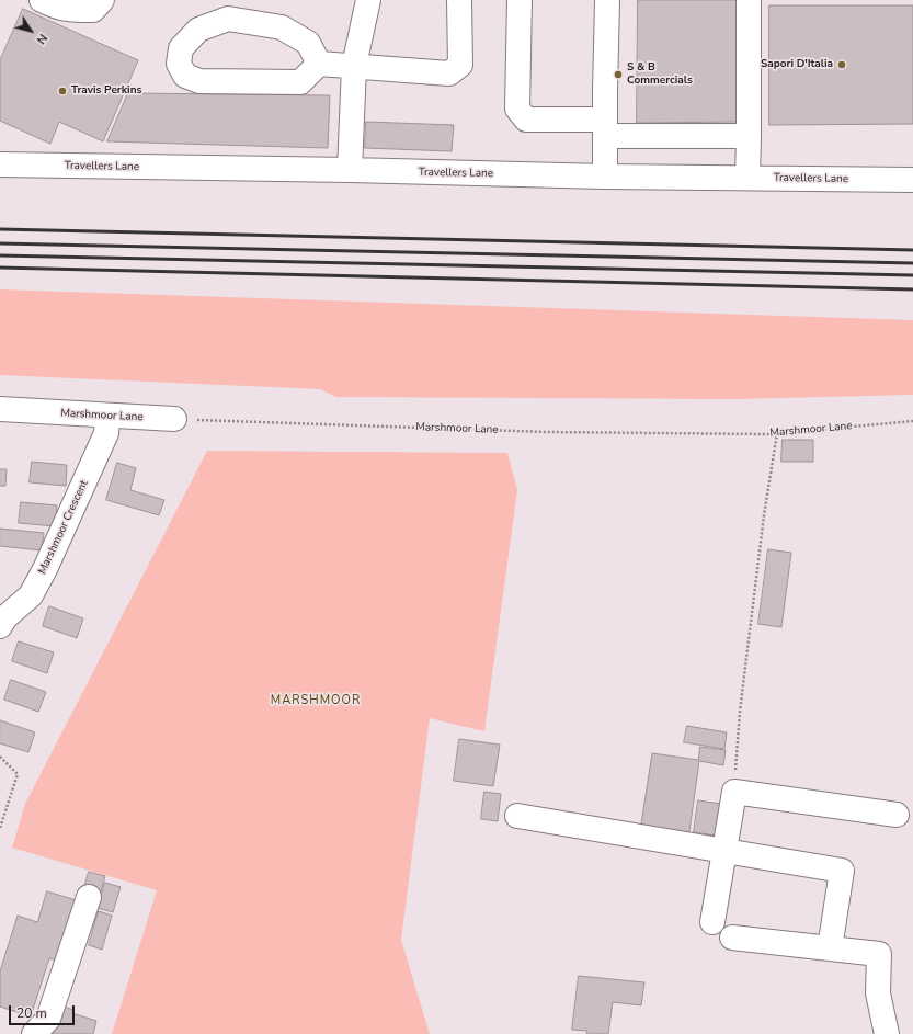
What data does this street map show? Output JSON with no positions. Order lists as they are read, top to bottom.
{
  "streets": {
    "street": ["Travellers Lane", "Marshmoor Lane", "Marshmoor Crescent"]
  },
  "crossings": [
    ["Marshmoor Lane", "Marshmoor Crescent"]
  ],
  "districts": ["MARSHMOOR"],
  "places": ["Sapori D'Italia", "S & B Commercials", "Travis Perkins"],
  "scale_bar": "20 m",
  "north": "bottom right"
}
